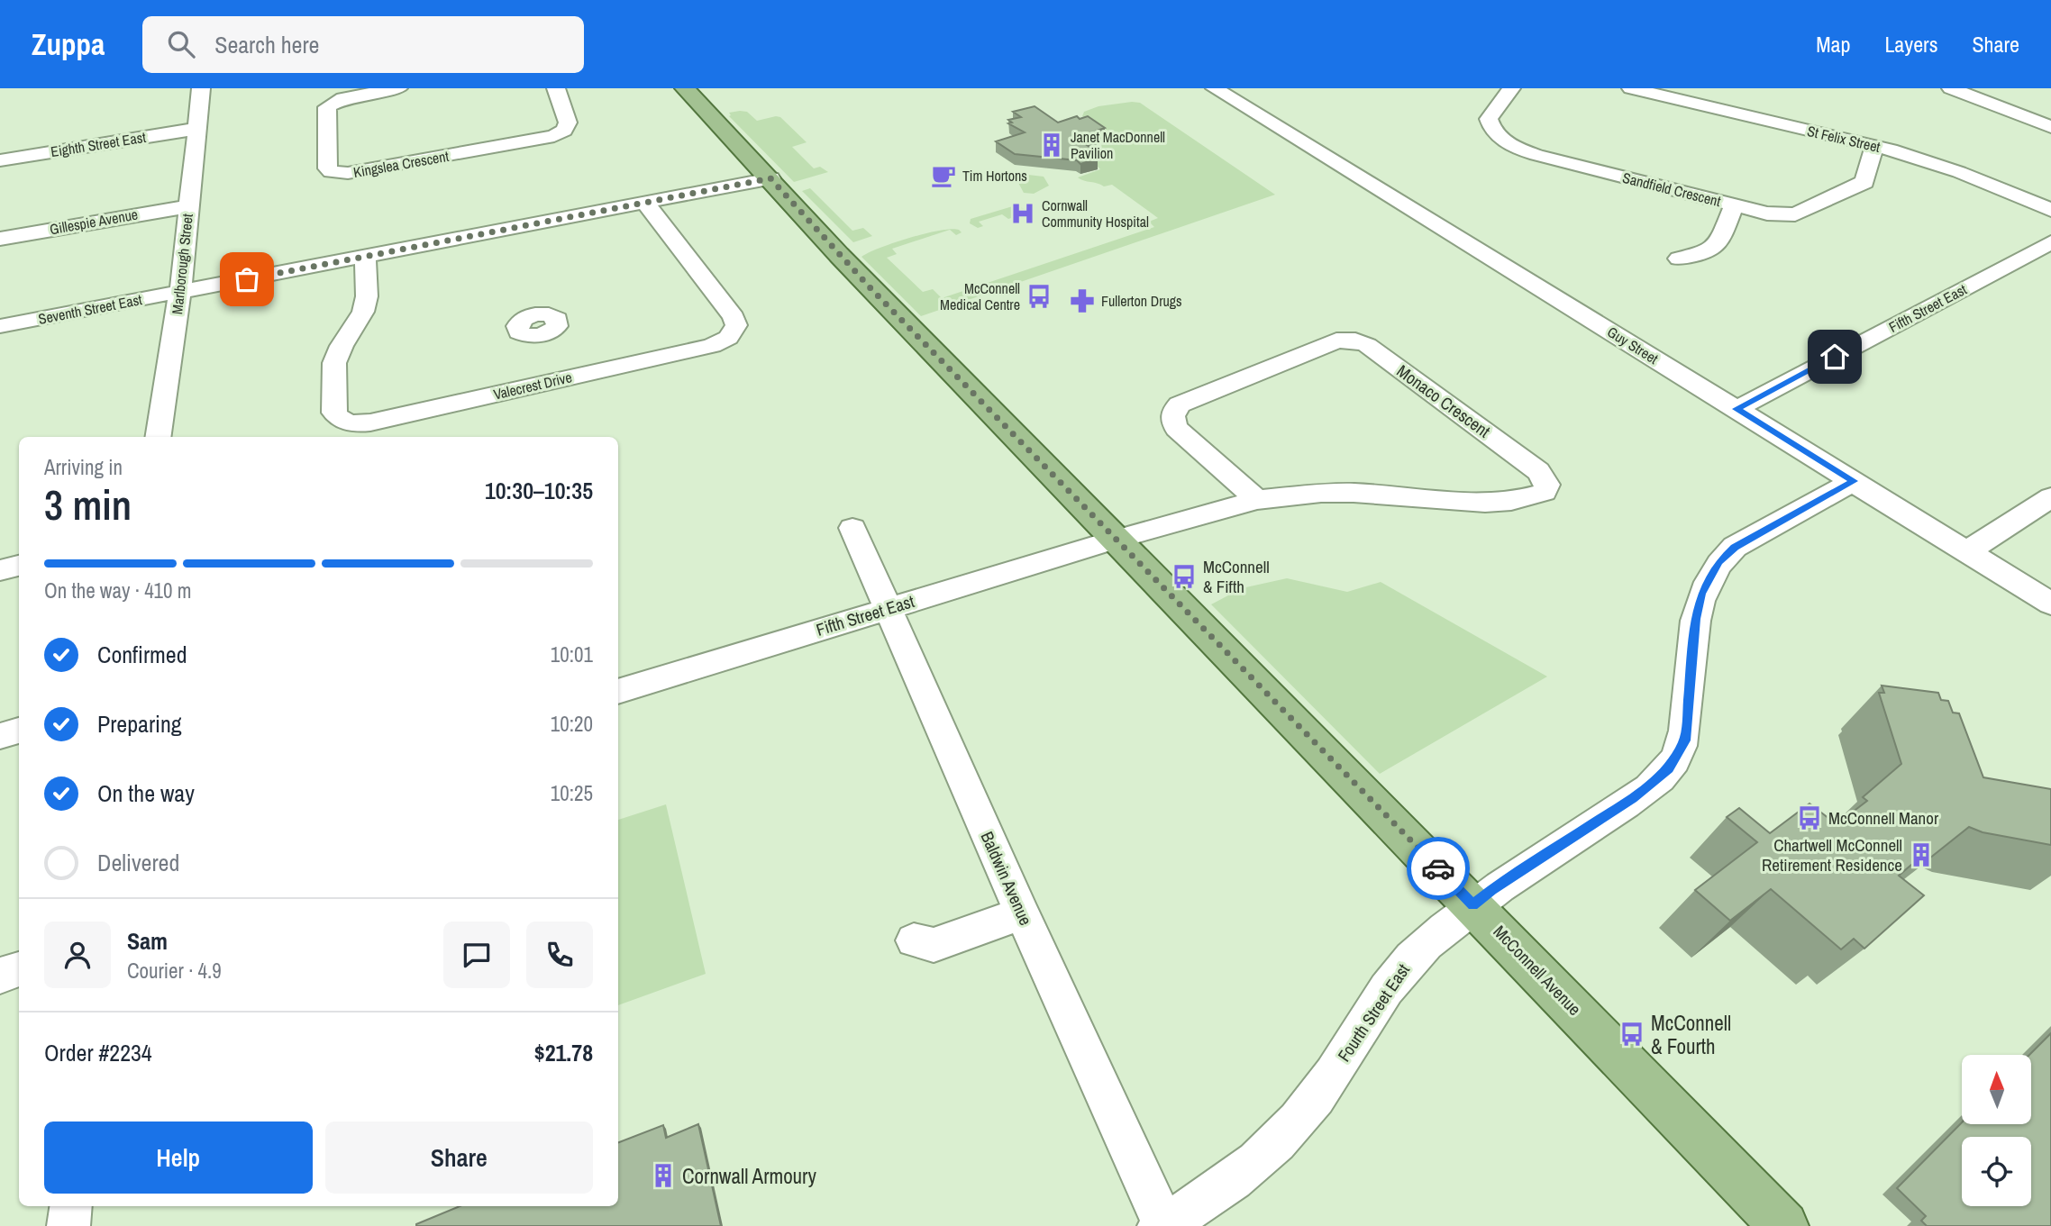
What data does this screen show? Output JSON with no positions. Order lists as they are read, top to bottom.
{
  "streets": {
    "main road": ["McConnell Avenue"],
    "street": [
      "St Felix Street",
      "Eighth Street East",
      "Kingslea Crescent",
      "Sandfield Crescent",
      "Gillespie Avenue",
      "Marlborough Street",
      "Fifth Street East",
      "Seventh Street East",
      "Guy Street",
      "Valecrest Drive",
      "Monaco Crescent",
      "Baldwin Avenue",
      "Fourth Street East"
    ]
  },
  "crossings": [
    ["St Felix Street", "Sandfield Crescent"],
    ["Eighth Street East", "Marlborough Street"],
    ["Gillespie Avenue", "Marlborough Street"],
    ["Marlborough Street", "Seventh Street East"],
    ["Fifth Street East", "Guy Street"],
    ["Fifth Street East", "Monaco Crescent"],
    ["Fifth Street East", "Baldwin Avenue"],
    ["Fifth Street East", "McConnell Avenue"],
    ["Seventh Street East", "Valecrest Drive"],
    ["Seventh Street East", "McConnell Avenue"],
    ["Guy Street", "Fourth Street East"],
    ["Monaco Crescent", "McConnell Avenue"],
    ["Baldwin Avenue", "Fourth Street East"],
    ["McConnell Avenue", "Fourth Street East"]
  ],
  "places": {
    "building": ["Janet MacDonnell Pavilion", "Chartwell McConnell Retirement Residence", "Cornwall Armoury"],
    "cafe": ["Tim Hortons"],
    "hospital": ["Cornwall Community Hospital"],
    "bus stop": [
      "McConnell Medical Centre",
      "McConnell & Fifth",
      "McConnell Manor",
      "McConnell & Fourth"
    ],
    "pharmacy": ["Fullerton Drugs"]
  },
  "north": "top",
  "page": {
    "header": "Zuppa",
    "search": "Search here",
    "nav": ["Map", "Layers", "Share"],
    "heading": ["3 min", "Arriving in", "10:30–10:35"],
    "panel": [
      "Sam",
      "Courier · 4.9",
      "Order #2234",
      "$21.78"
    ],
    "bar": "On the way · 410 m",
    "list": [
      ["Confirmed", "10:01"],
      ["Preparing", "10:20"],
      ["On the way", "10:25"],
      "Delivered"
    ],
    "buttons": ["Help", "Share"]
  }
}
